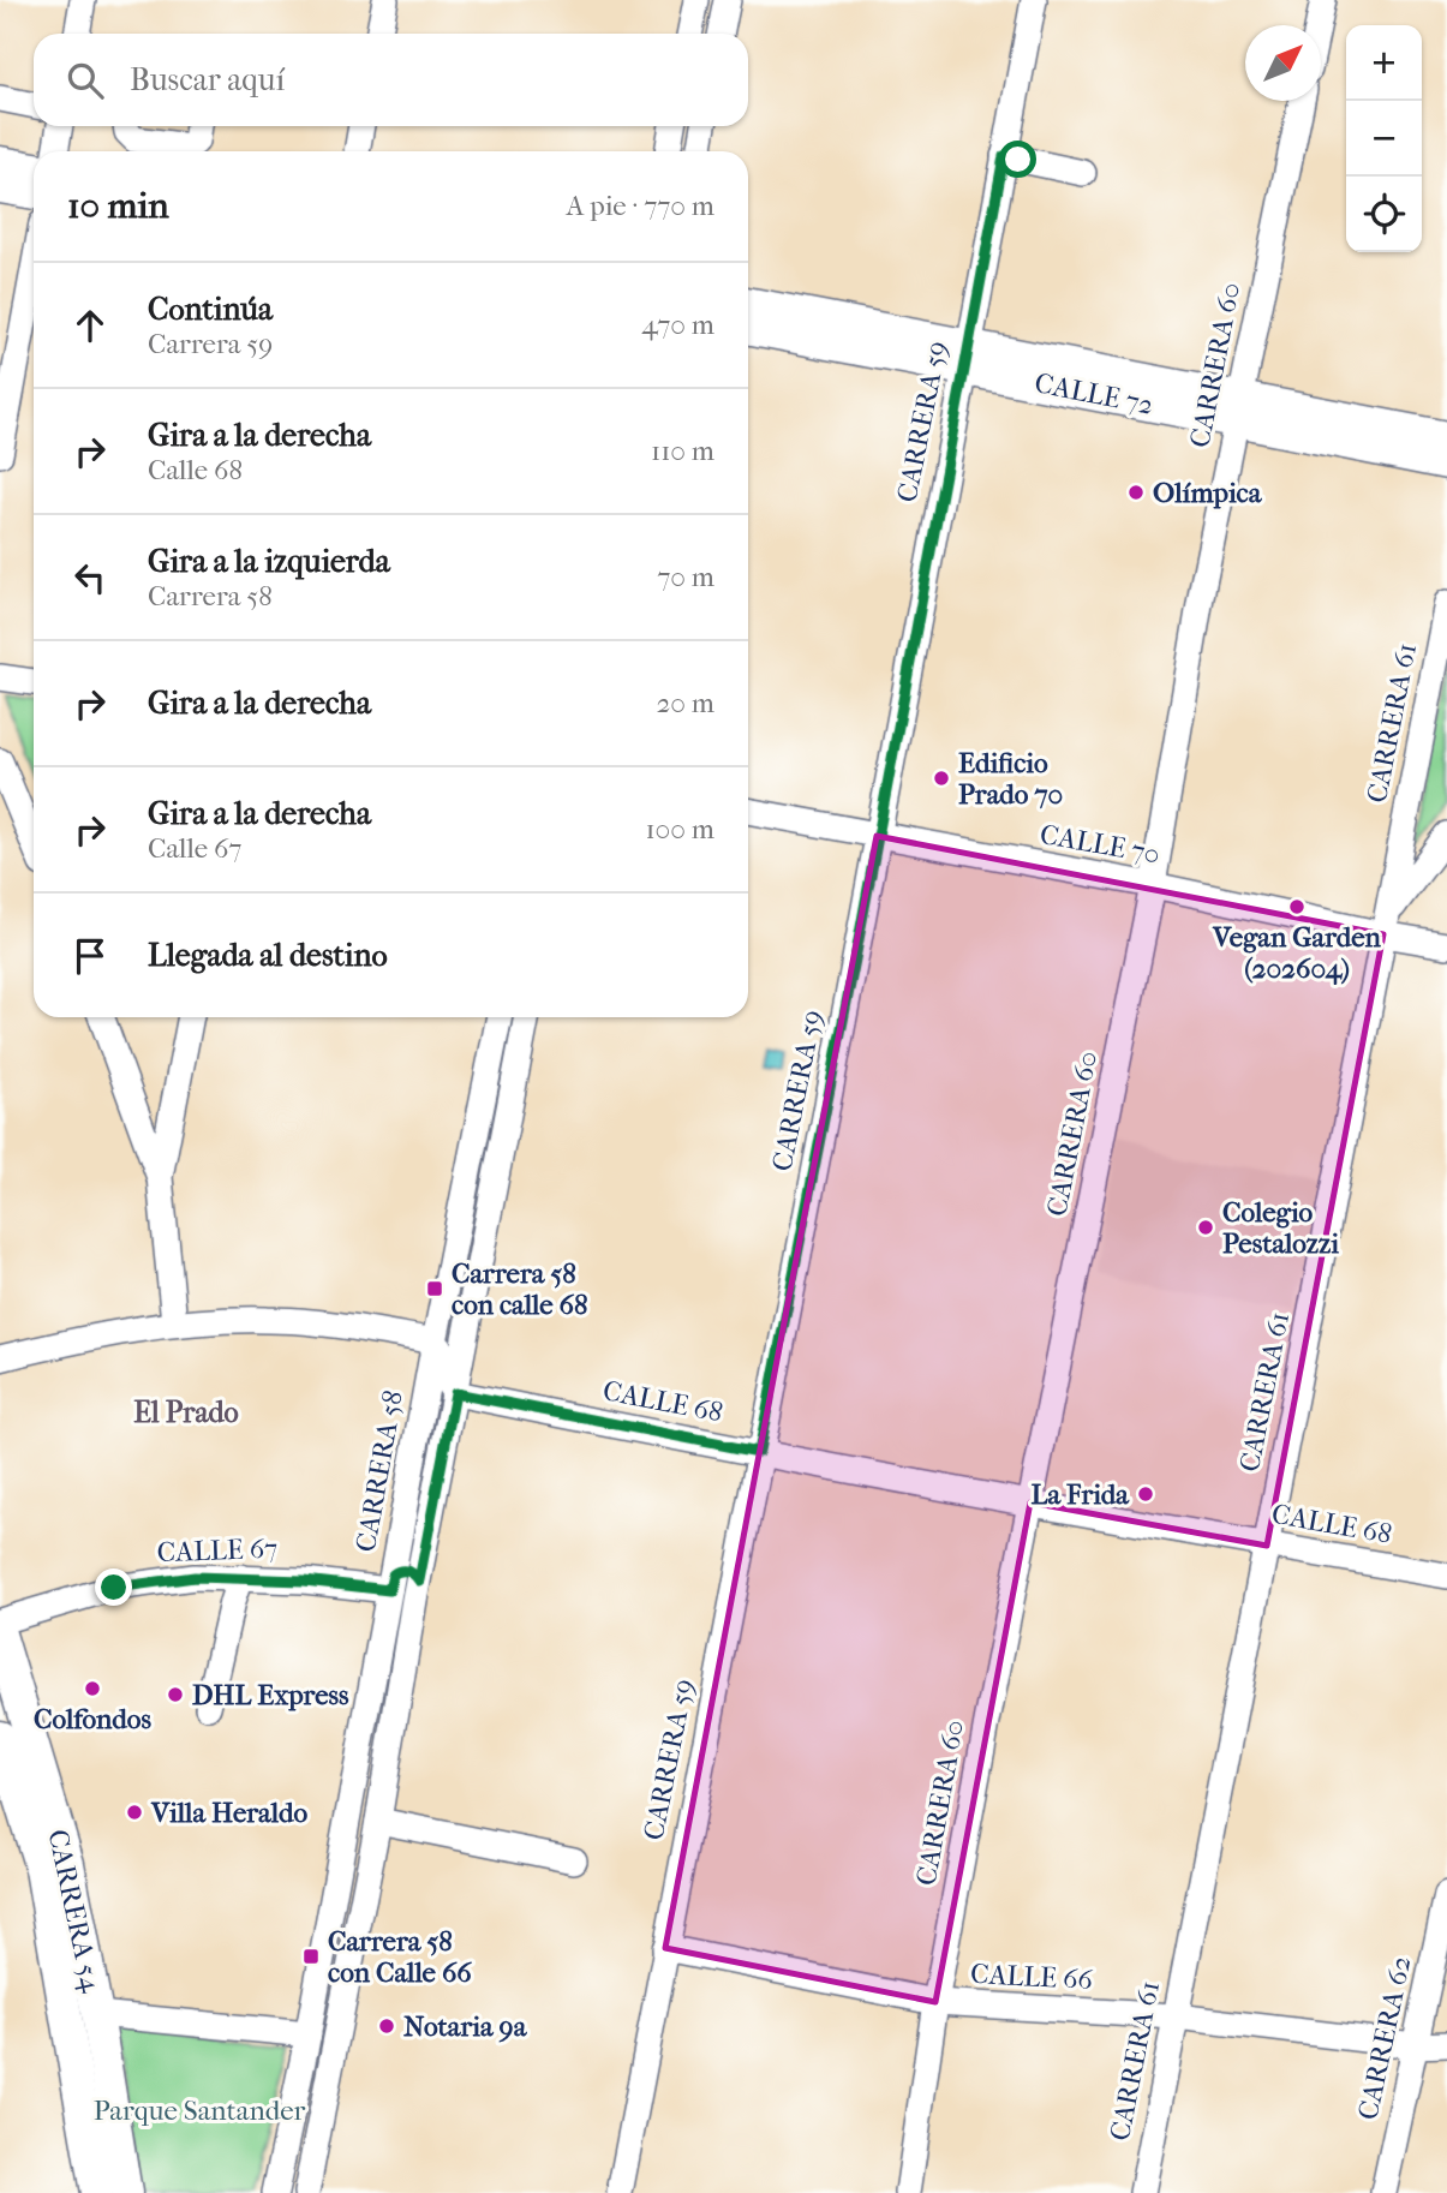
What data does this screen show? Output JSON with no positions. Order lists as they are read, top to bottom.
{
  "streets": {
    "main road": ["CALLE 72", "CARRERA 54"],
    "street": [
      "CARRERA 60",
      "CARRERA 59",
      "CARRERA 61",
      "CALLE 70",
      "CALLE 68",
      "CARRERA 58",
      "CALLE 67",
      "CALLE 66",
      "CARRERA 62"
    ]
  },
  "crossings": [
    ["CARRERA 60", "CALLE 72"],
    ["CARRERA 60", "CALLE 70"],
    ["CARRERA 60", "CALLE 68"],
    ["CARRERA 60", "CALLE 66"],
    ["CALLE 72", "CARRERA 59"],
    ["CARRERA 59", "CALLE 70"],
    ["CARRERA 59", "CALLE 68"],
    ["CARRERA 59", "CALLE 66"],
    ["CARRERA 61", "CALLE 70"],
    ["CARRERA 61", "CALLE 68"],
    ["CARRERA 61", "CALLE 66"],
    ["CARRERA 58", "CALLE 67"],
    ["CALLE 66", "CARRERA 62"]
  ],
  "districts": ["El Prado"],
  "parks": ["Parque Santander"],
  "places": {
    "other": [
      "Olímpica",
      "Edificio Prado 70",
      "Vegan Garden (202604)",
      "Colegio Pestalozzi",
      "La Frida",
      "Colfondos",
      "DHL Express",
      "Villa Heraldo",
      "Notaria 9a"
    ],
    "transit": ["Carrera 58 con calle 68", "Carrera 58 con Calle 66"]
  },
  "north": "top right",
  "page": {
    "map_buttons": ["+", "−"],
    "search": "Buscar aquí",
    "heading": ["10 min", "A pie · 770 m"],
    "list": [
      ["Continúa", "Carrera 59", "470 m"],
      ["Gira a la derecha", "Calle 68", "110 m"],
      ["Gira a la izquierda", "Carrera 58", "70 m"],
      ["Gira a la derecha", "20 m"],
      ["Gira a la derecha", "Calle 67", "100 m"],
      "Llegada al destino"
    ]
  }
}
